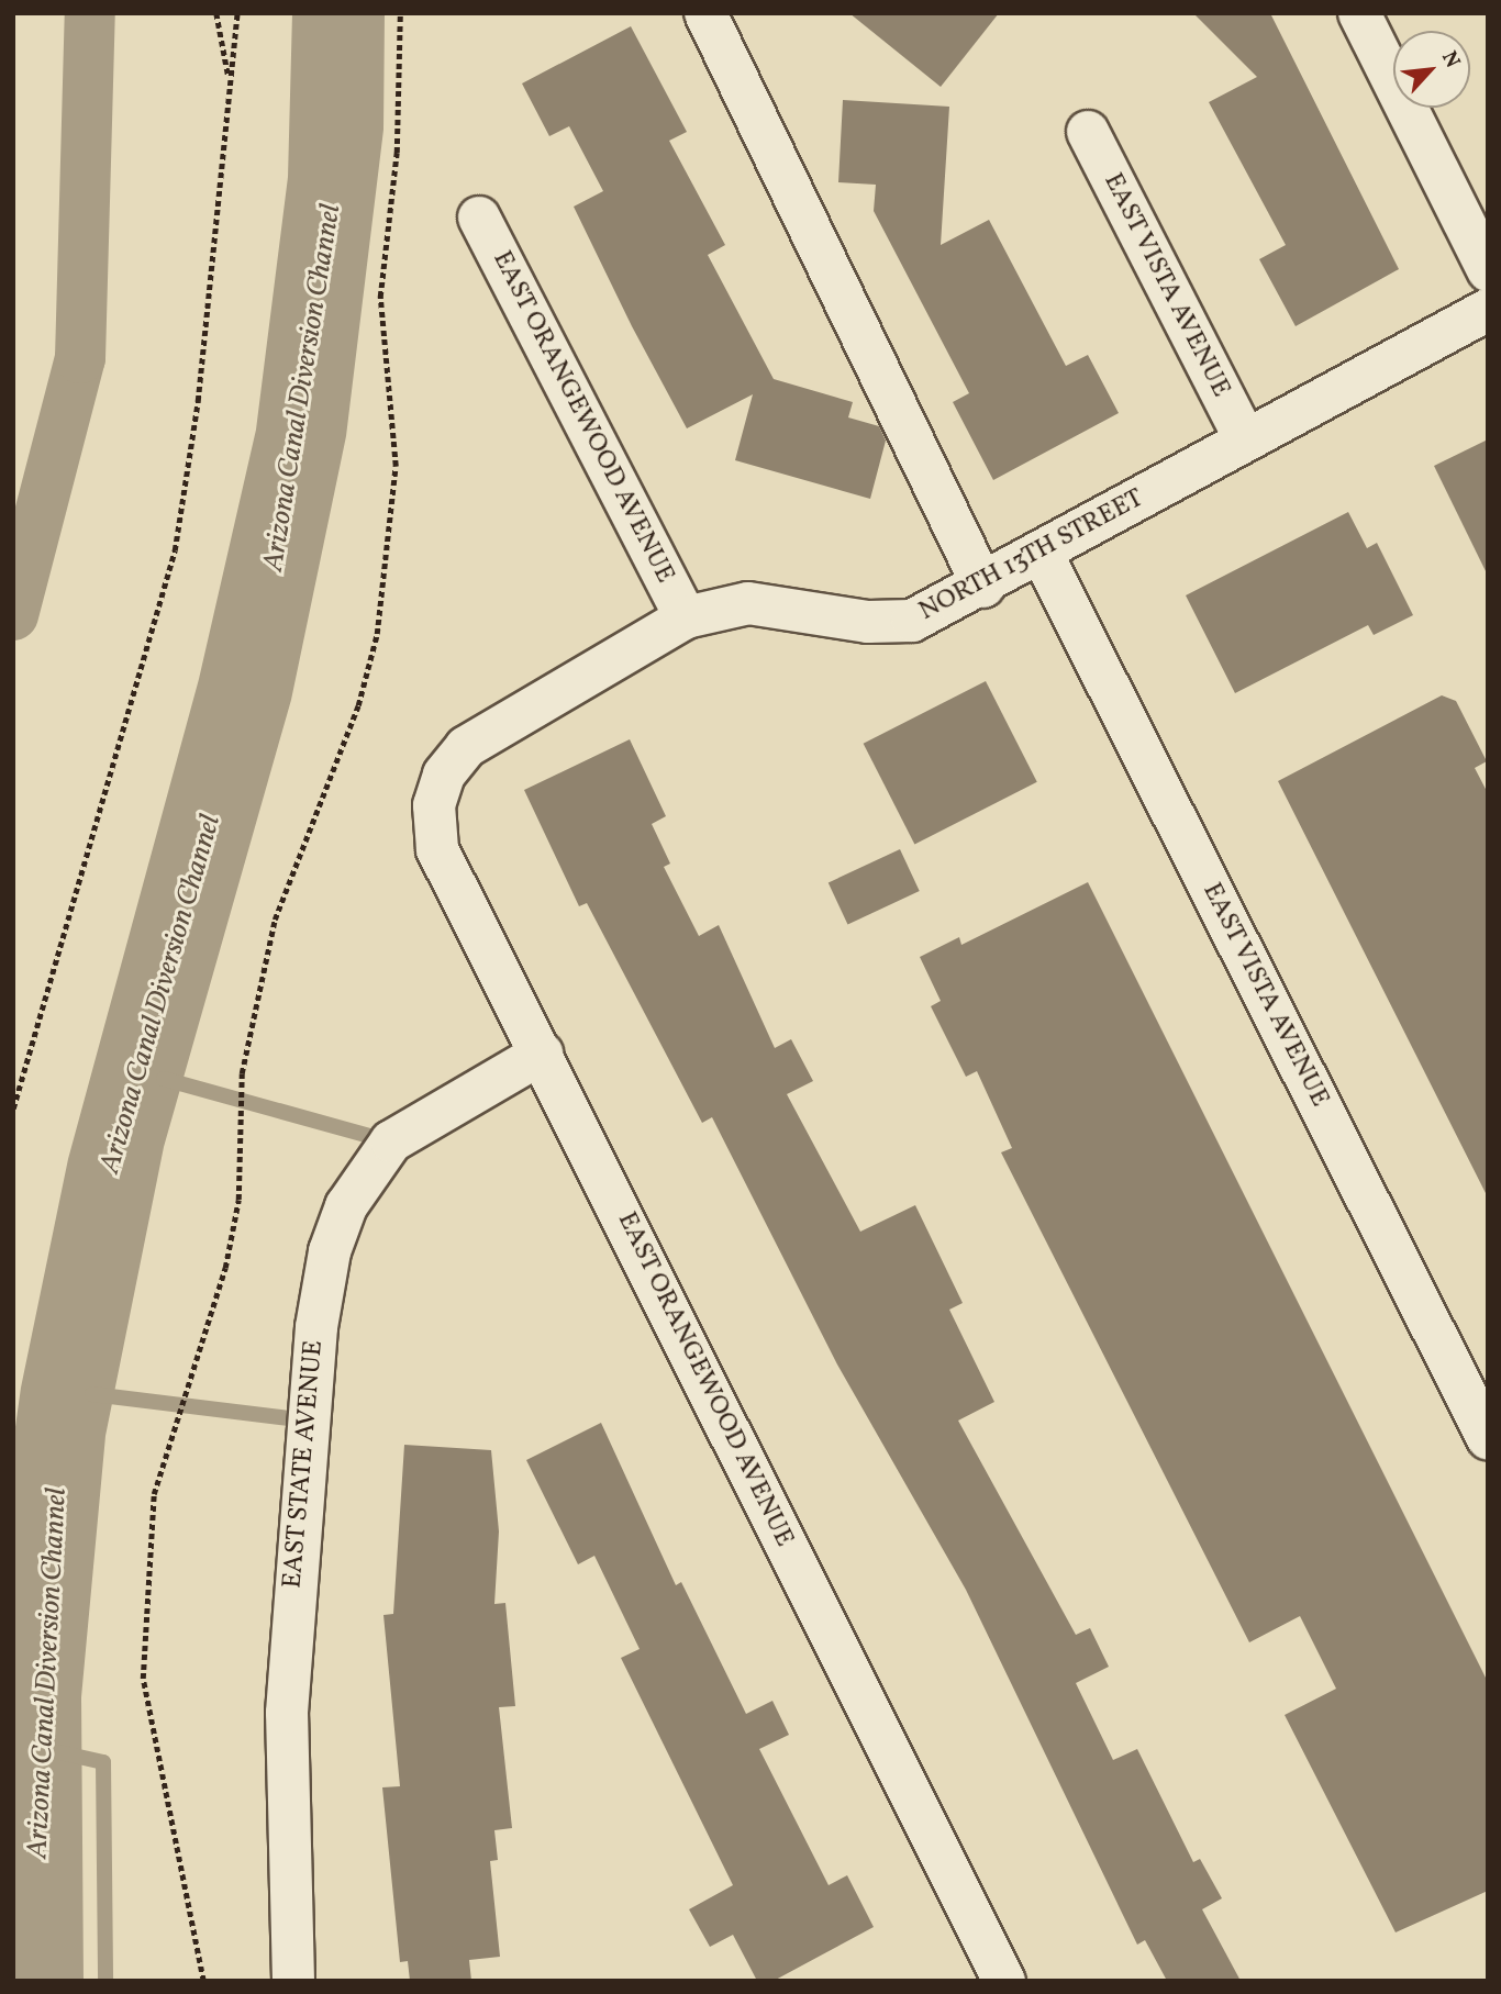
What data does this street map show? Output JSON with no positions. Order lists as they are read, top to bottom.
{
  "streets": {
    "street": [
      "EAST VISTA AVENUE",
      "EAST ORANGEWOOD AVENUE",
      "NORTH 13TH STREET",
      "EAST STATE AVENUE"
    ]
  },
  "crossings": [
    ["EAST VISTA AVENUE", "NORTH 13TH STREET"],
    ["EAST ORANGEWOOD AVENUE", "NORTH 13TH STREET"],
    ["EAST ORANGEWOOD AVENUE", "EAST STATE AVENUE"]
  ],
  "water": ["Arizona Canal Diversion Channel"],
  "north": "top right"
}
